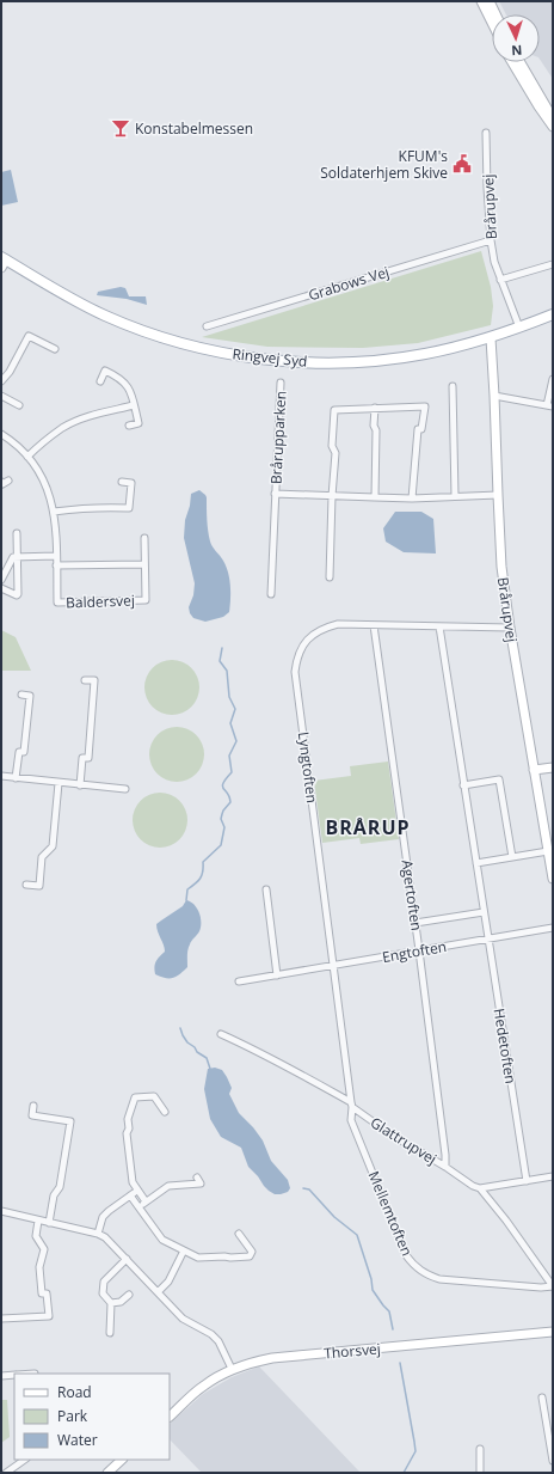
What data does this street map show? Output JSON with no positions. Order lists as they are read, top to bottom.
{
  "streets": {
    "main road": ["Ringvej Syd"],
    "street": [
      "Brårupvej",
      "Grabows Vej",
      "Brårupparken",
      "Baldersvej",
      "Lyngtoften",
      "Agertoften",
      "Engtoften",
      "Hedetoften",
      "Glattrupvej",
      "Mellemtoften",
      "Thorsvej"
    ]
  },
  "crossings": [
    ["Brårupvej", "Grabows Vej"],
    ["Brårupvej", "Ringvej Syd"],
    ["Brårupvej", "Brårupparken"],
    ["Brårupvej", "Lyngtoften"],
    ["Lyngtoften", "Agertoften"],
    ["Lyngtoften", "Engtoften"],
    ["Lyngtoften", "Hedetoften"],
    ["Lyngtoften", "Glattrupvej"],
    ["Lyngtoften", "Mellemtoften"],
    ["Agertoften", "Engtoften"],
    ["Agertoften", "Glattrupvej"],
    ["Engtoften", "Hedetoften"],
    ["Glattrupvej", "Mellemtoften"]
  ],
  "districts": ["BRÅRUP"],
  "places": {
    "bar": ["Konstabelmessen"],
    "public building": ["KFUM's Soldaterhjem Skive"]
  },
  "legend": ["Road", "Park", "Water"],
  "north": "bottom"
}
